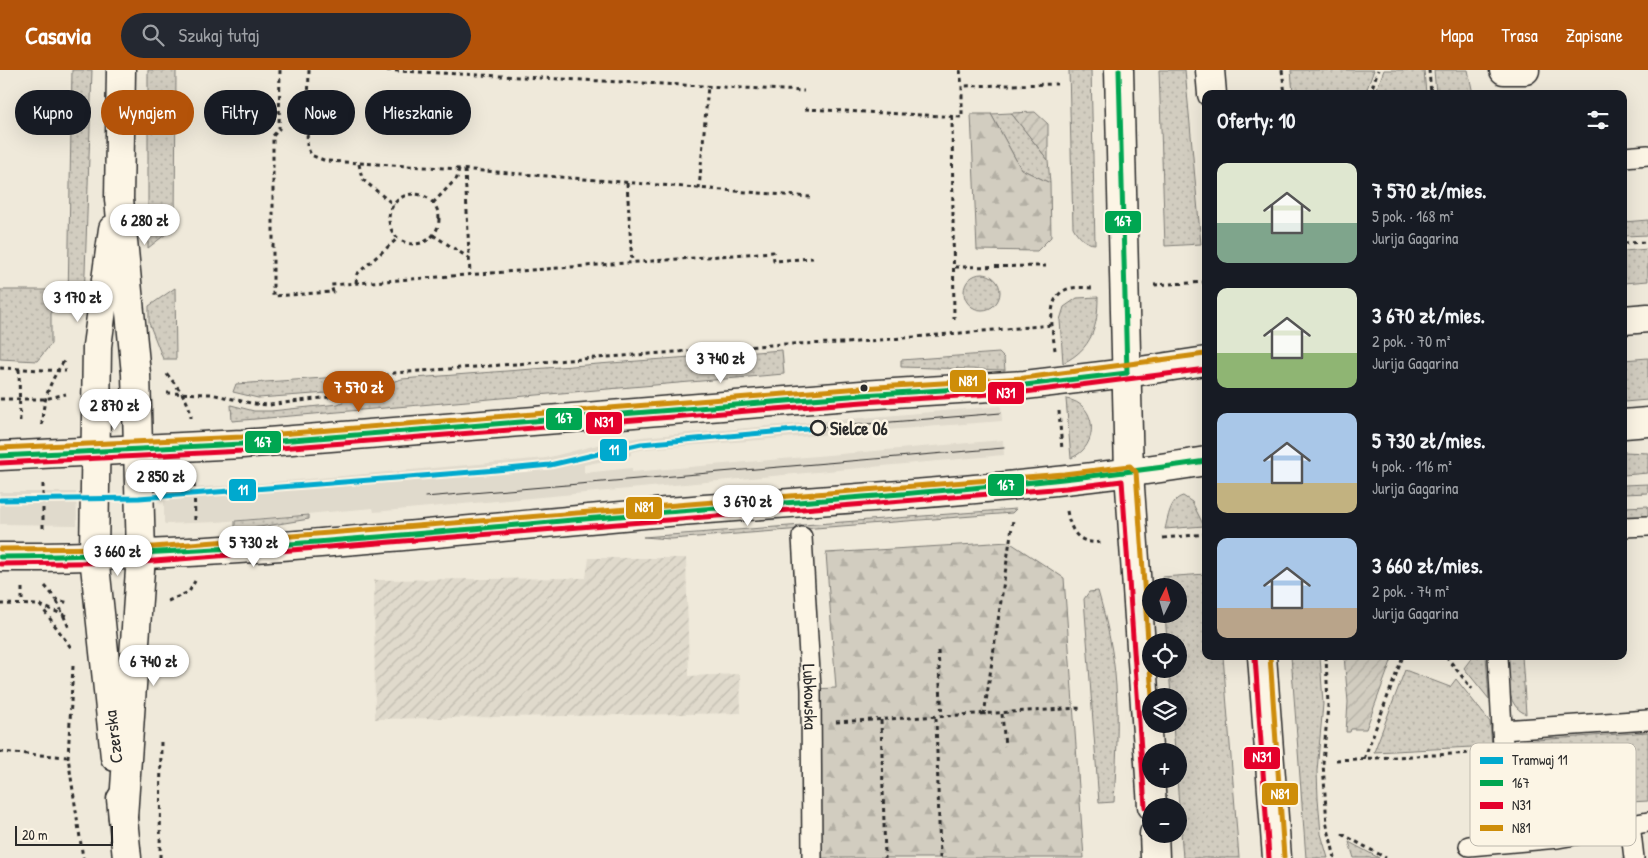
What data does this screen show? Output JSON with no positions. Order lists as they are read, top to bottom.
{
  "streets": {
    "main road": ["Czerska"],
    "lane": ["Lubkowska"]
  },
  "places": ["Sielce 06"],
  "lines": [
    "transit line 167",
    "transit line N81",
    "transit line N31",
    "tram line 11"
  ],
  "legend": [
    "Tramwaj 11",
    "167",
    "N31",
    "N81"
  ],
  "scale_bar": "20 m",
  "north": "top",
  "page": {
    "header": "Casavia",
    "search": "Szukaj tutaj",
    "nav": ["Mapa", "Trasa", "Zapisane"],
    "chip": [
      "Kupno",
      "Wynajem",
      "Filtry",
      "Nowe",
      "Mieszkanie"
    ],
    "heading": "Oferty: 10",
    "list": [
      {
        "name": "7 570 zł/mies.",
        "note": "5 pok. · 168 m² · Jurija Gagarina"
      },
      {
        "name": "3 670 zł/mies.",
        "note": "2 pok. · 70 m² · Jurija Gagarina"
      },
      {
        "name": "5 730 zł/mies.",
        "note": "4 pok. · 116 m² · Jurija Gagarina"
      },
      {
        "name": "3 660 zł/mies.",
        "note": "2 pok. · 74 m² · Jurija Gagarina"
      }
    ],
    "price": [
      "6 280 zł",
      "3 170 zł",
      "3 740 zł",
      "7 570 zł",
      "2 870 zł",
      "2 850 zł",
      "3 670 zł",
      "5 730 zł",
      "3 660 zł",
      "6 740 zł"
    ],
    "map_buttons": ["+", "−"],
    "scale": "20 m"
  }
}
